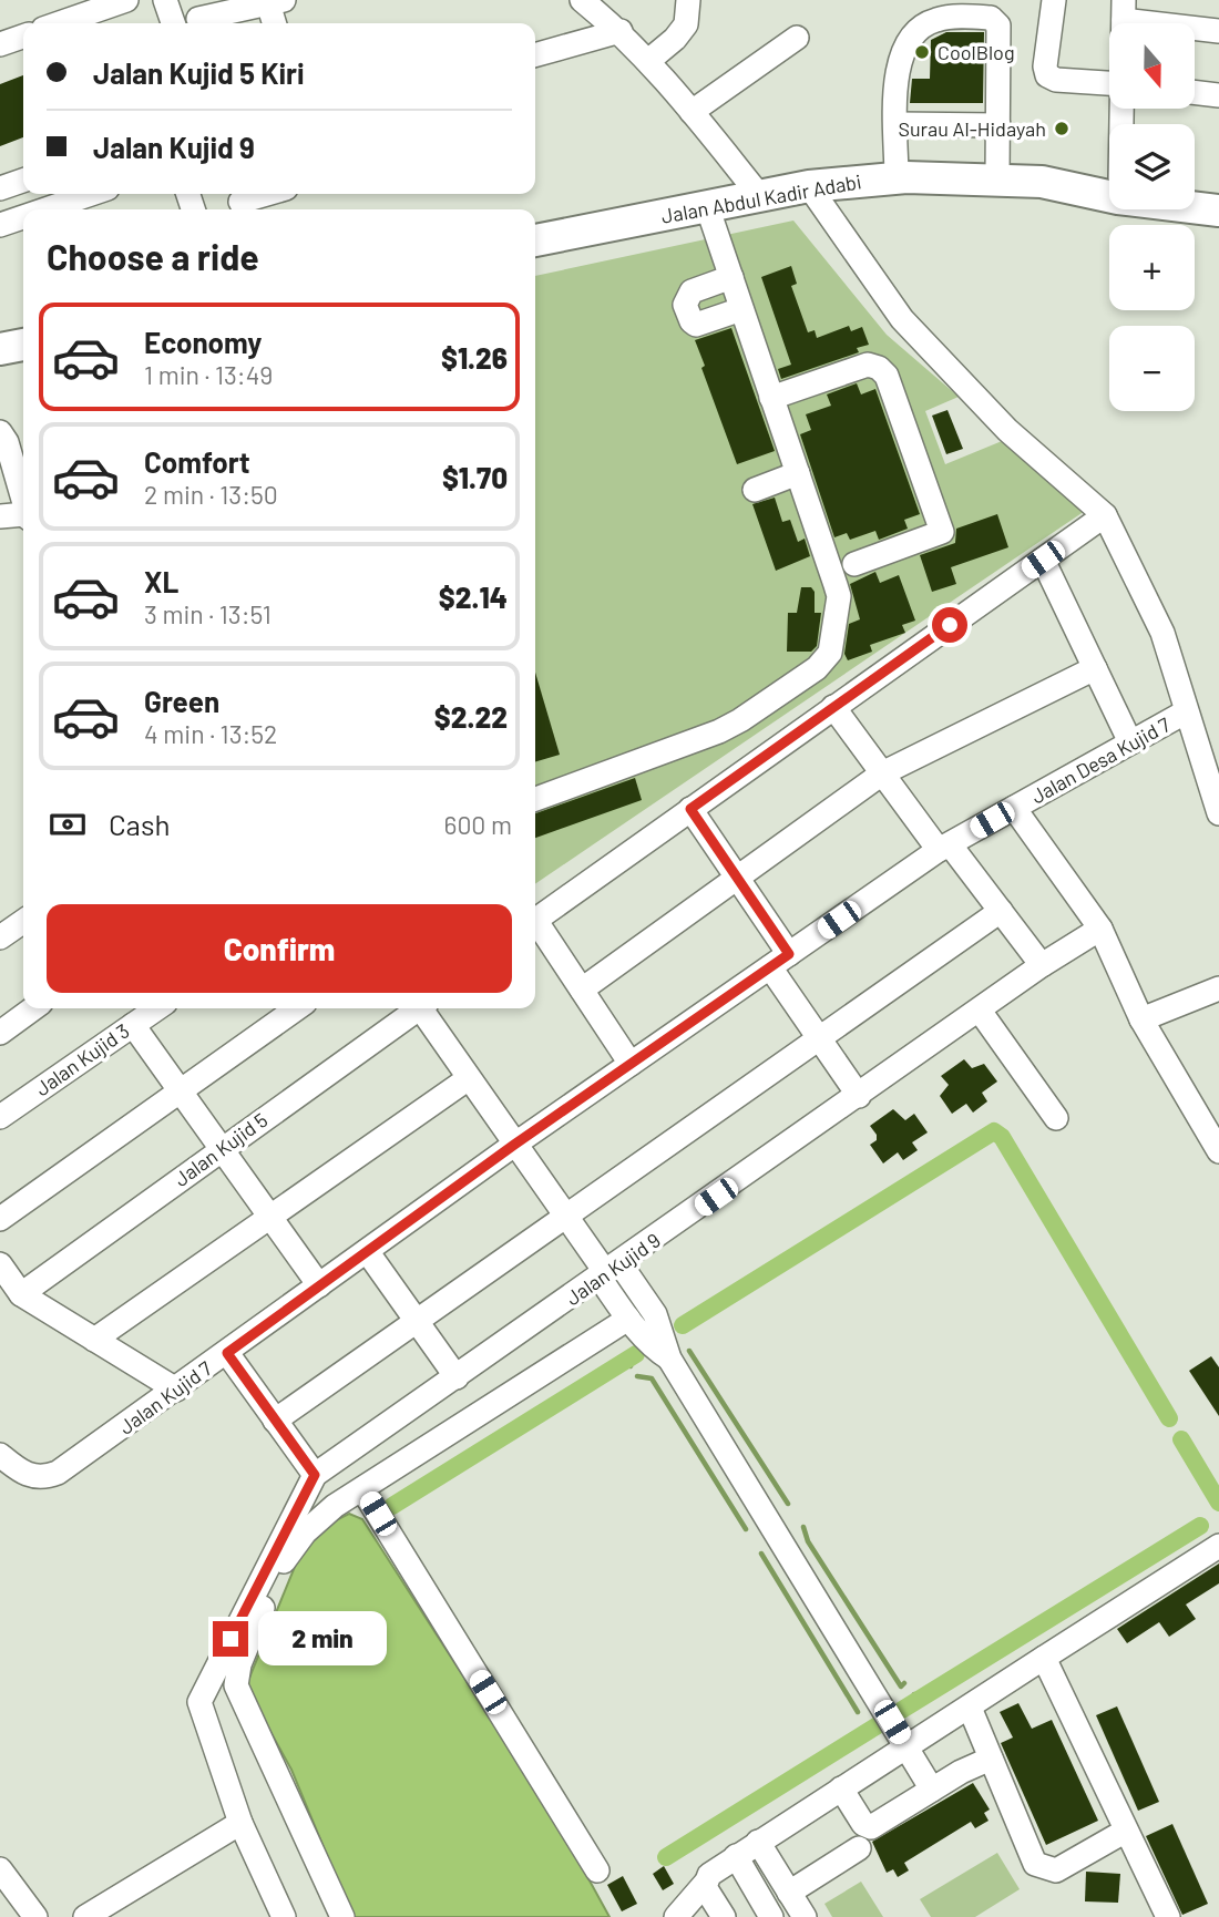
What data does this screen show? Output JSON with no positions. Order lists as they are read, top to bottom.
{
  "streets": {
    "main road": ["Jalan Abdul Kadir Adabi"],
    "street": [
      "Jalan Desa Kujid 7",
      "Jalan Kujid 3",
      "Jalan Kujid 5",
      "Jalan Kujid 9",
      "Jalan Kujid 7"
    ]
  },
  "crossings": [
    ["Jalan Desa Kujid 7", "Jalan Kujid 7"]
  ],
  "places": ["CoolBlog", "Surau Al-Hidayah"],
  "north": "bottom",
  "page": {
    "map_buttons": ["+", "−"],
    "banner": ["Jalan Kujid 5 Kiri", "Jalan Kujid 9"],
    "heading": "Choose a ride",
    "list": [
      {
        "name": "Economy",
        "note": "1 min · 13:49",
        "value": "$1.26"
      },
      {
        "name": "Comfort",
        "note": "2 min · 13:50",
        "value": "$1.70"
      },
      {
        "name": "XL",
        "note": "3 min · 13:51",
        "value": "$2.14"
      },
      {
        "name": "Green",
        "note": "4 min · 13:52",
        "value": "$2.22"
      }
    ],
    "pay": ["Cash", "600 m"],
    "buttons": "Confirm",
    "bubble": "2 min"
  }
}
